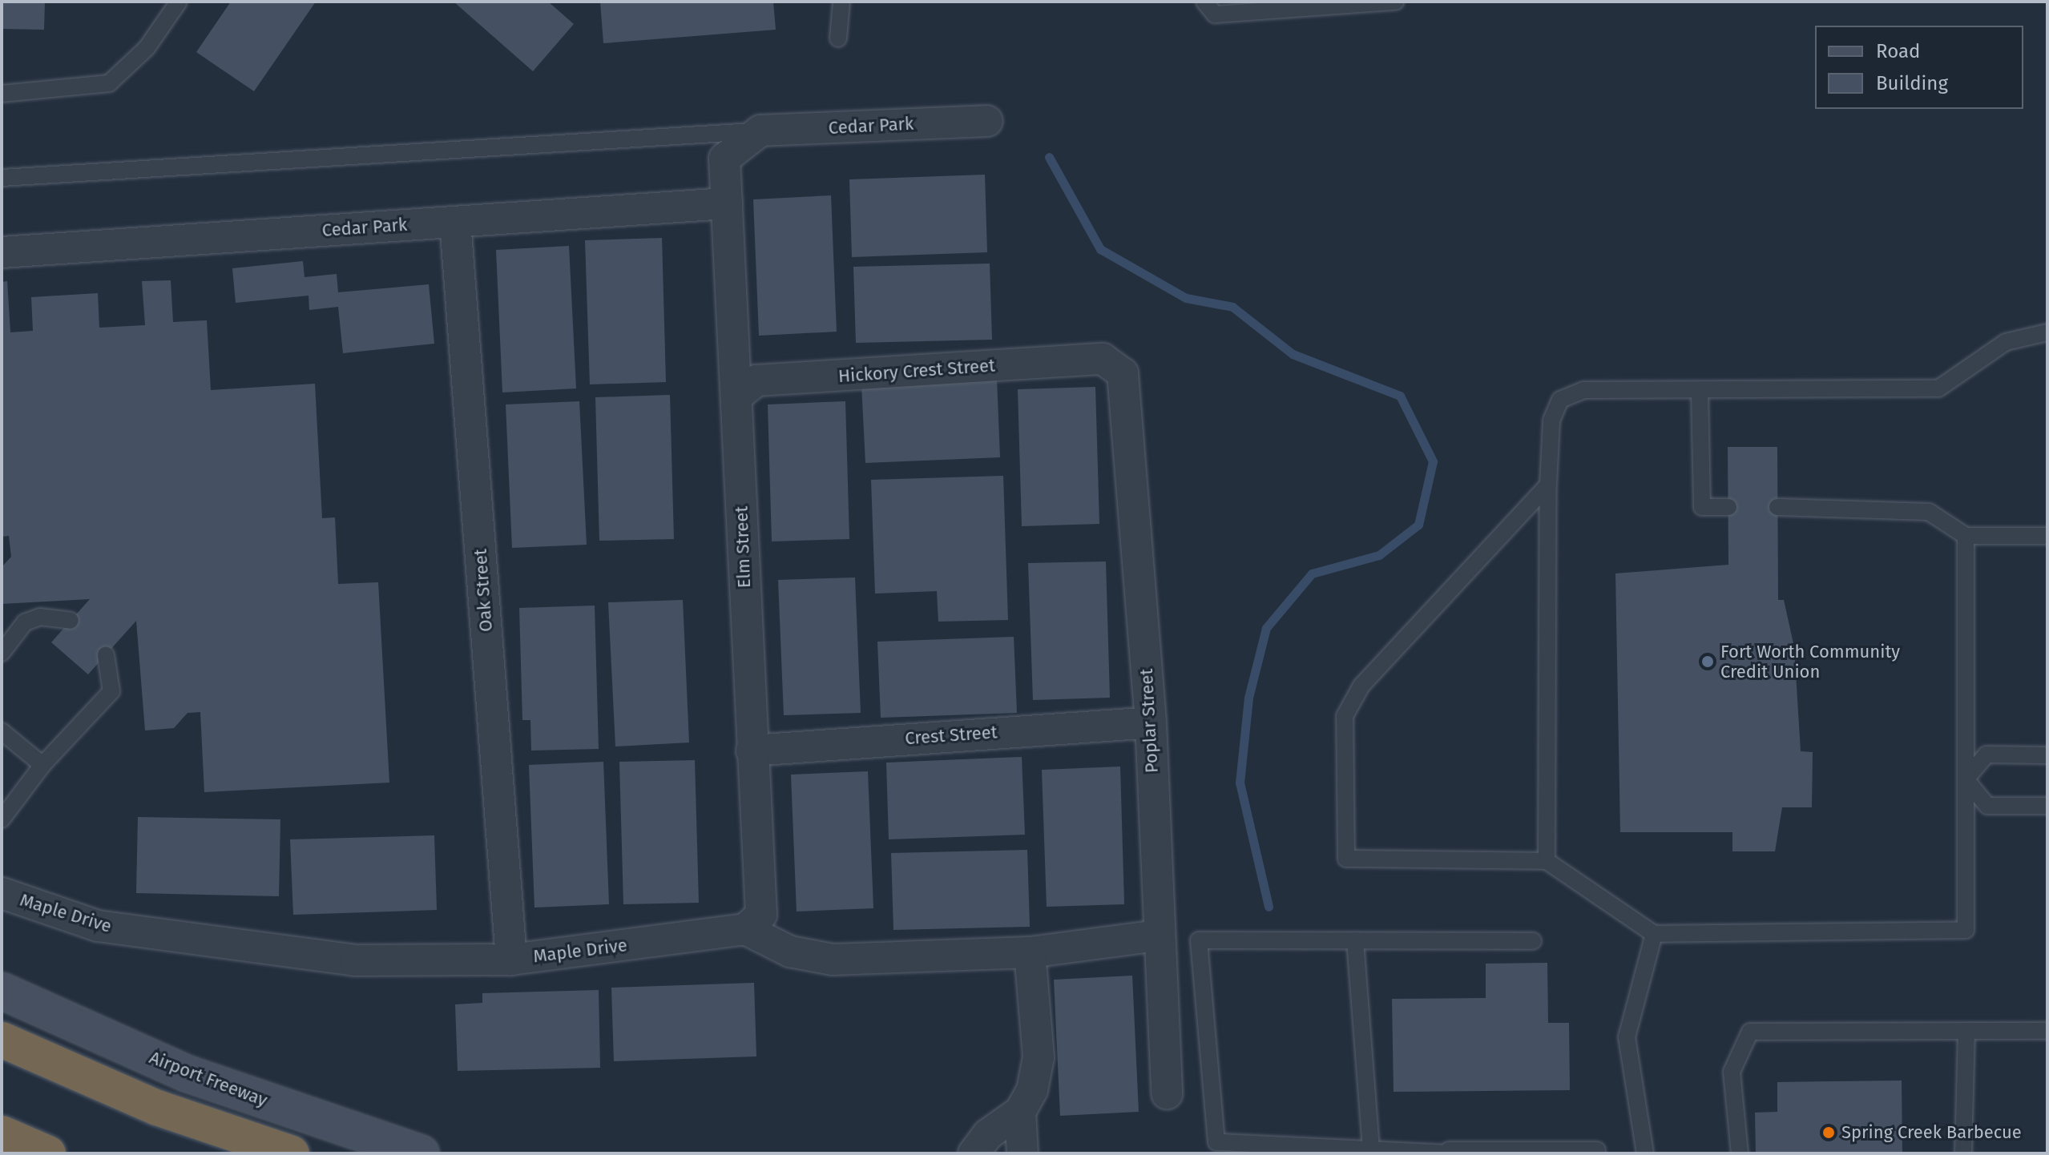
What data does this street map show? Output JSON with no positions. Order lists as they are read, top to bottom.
{
  "streets": {
    "main road": ["Airport Freeway"],
    "street": [
      "Cedar Park",
      "Hickory Crest Street",
      "Elm Street",
      "Oak Street",
      "Poplar Street",
      "Crest Street",
      "Maple Drive"
    ]
  },
  "crossings": [
    ["Cedar Park", "Elm Street"],
    ["Cedar Park", "Oak Street"],
    ["Hickory Crest Street", "Elm Street"],
    ["Hickory Crest Street", "Poplar Street"],
    ["Elm Street", "Crest Street"],
    ["Elm Street", "Maple Drive"],
    ["Oak Street", "Maple Drive"],
    ["Poplar Street", "Crest Street"]
  ],
  "places": ["Fort Worth Community Credit Union", "Spring Creek Barbecue"],
  "legend": ["Road", "Building"]
}
